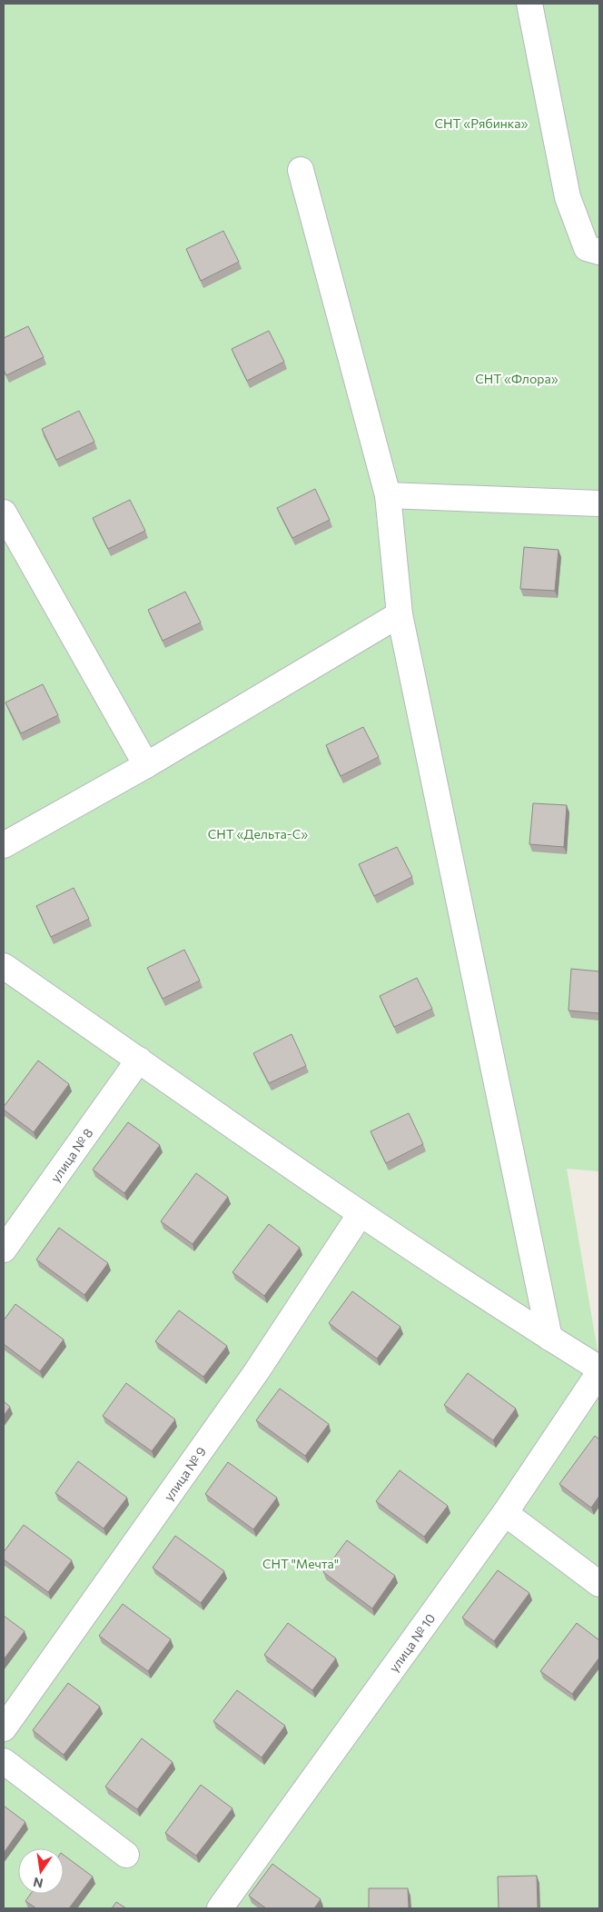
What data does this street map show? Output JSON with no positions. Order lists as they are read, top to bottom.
{
  "streets": {
    "street": ["улица № 8", "улица № 9", "улица № 10"]
  },
  "parks": [
    "СНТ «Рябинка»",
    "СНТ «Флора»",
    "СНТ «Дельта-С»",
    "СНТ \"Мечта\""
  ],
  "north": "bottom"
}
